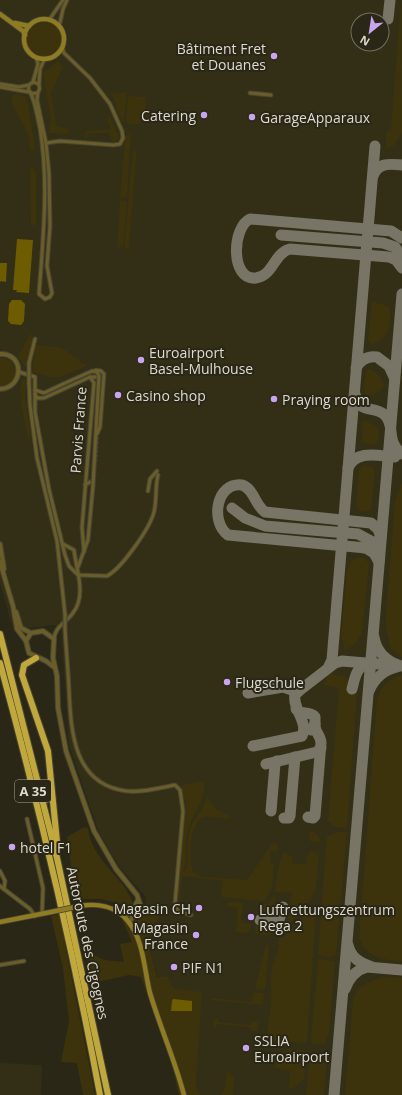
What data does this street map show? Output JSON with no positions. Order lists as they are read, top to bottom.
{
  "streets": {
    "highway": ["A 35", "Autoroute des Cigognes"],
    "street": ["Parvis France"]
  },
  "places": [
    "Bâtiment Fret et Douanes",
    "Catering",
    "GarageApparaux",
    "Euroairport Basel-Mulhouse",
    "Casino shop",
    "Praying room",
    "Flugschule",
    "hotel F1",
    "Magasin CH",
    "Luftrettungszentrum Rega 2",
    "Magasin France",
    "PIF N1",
    "SSLIA Euroairport"
  ],
  "north": "bottom left"
}
